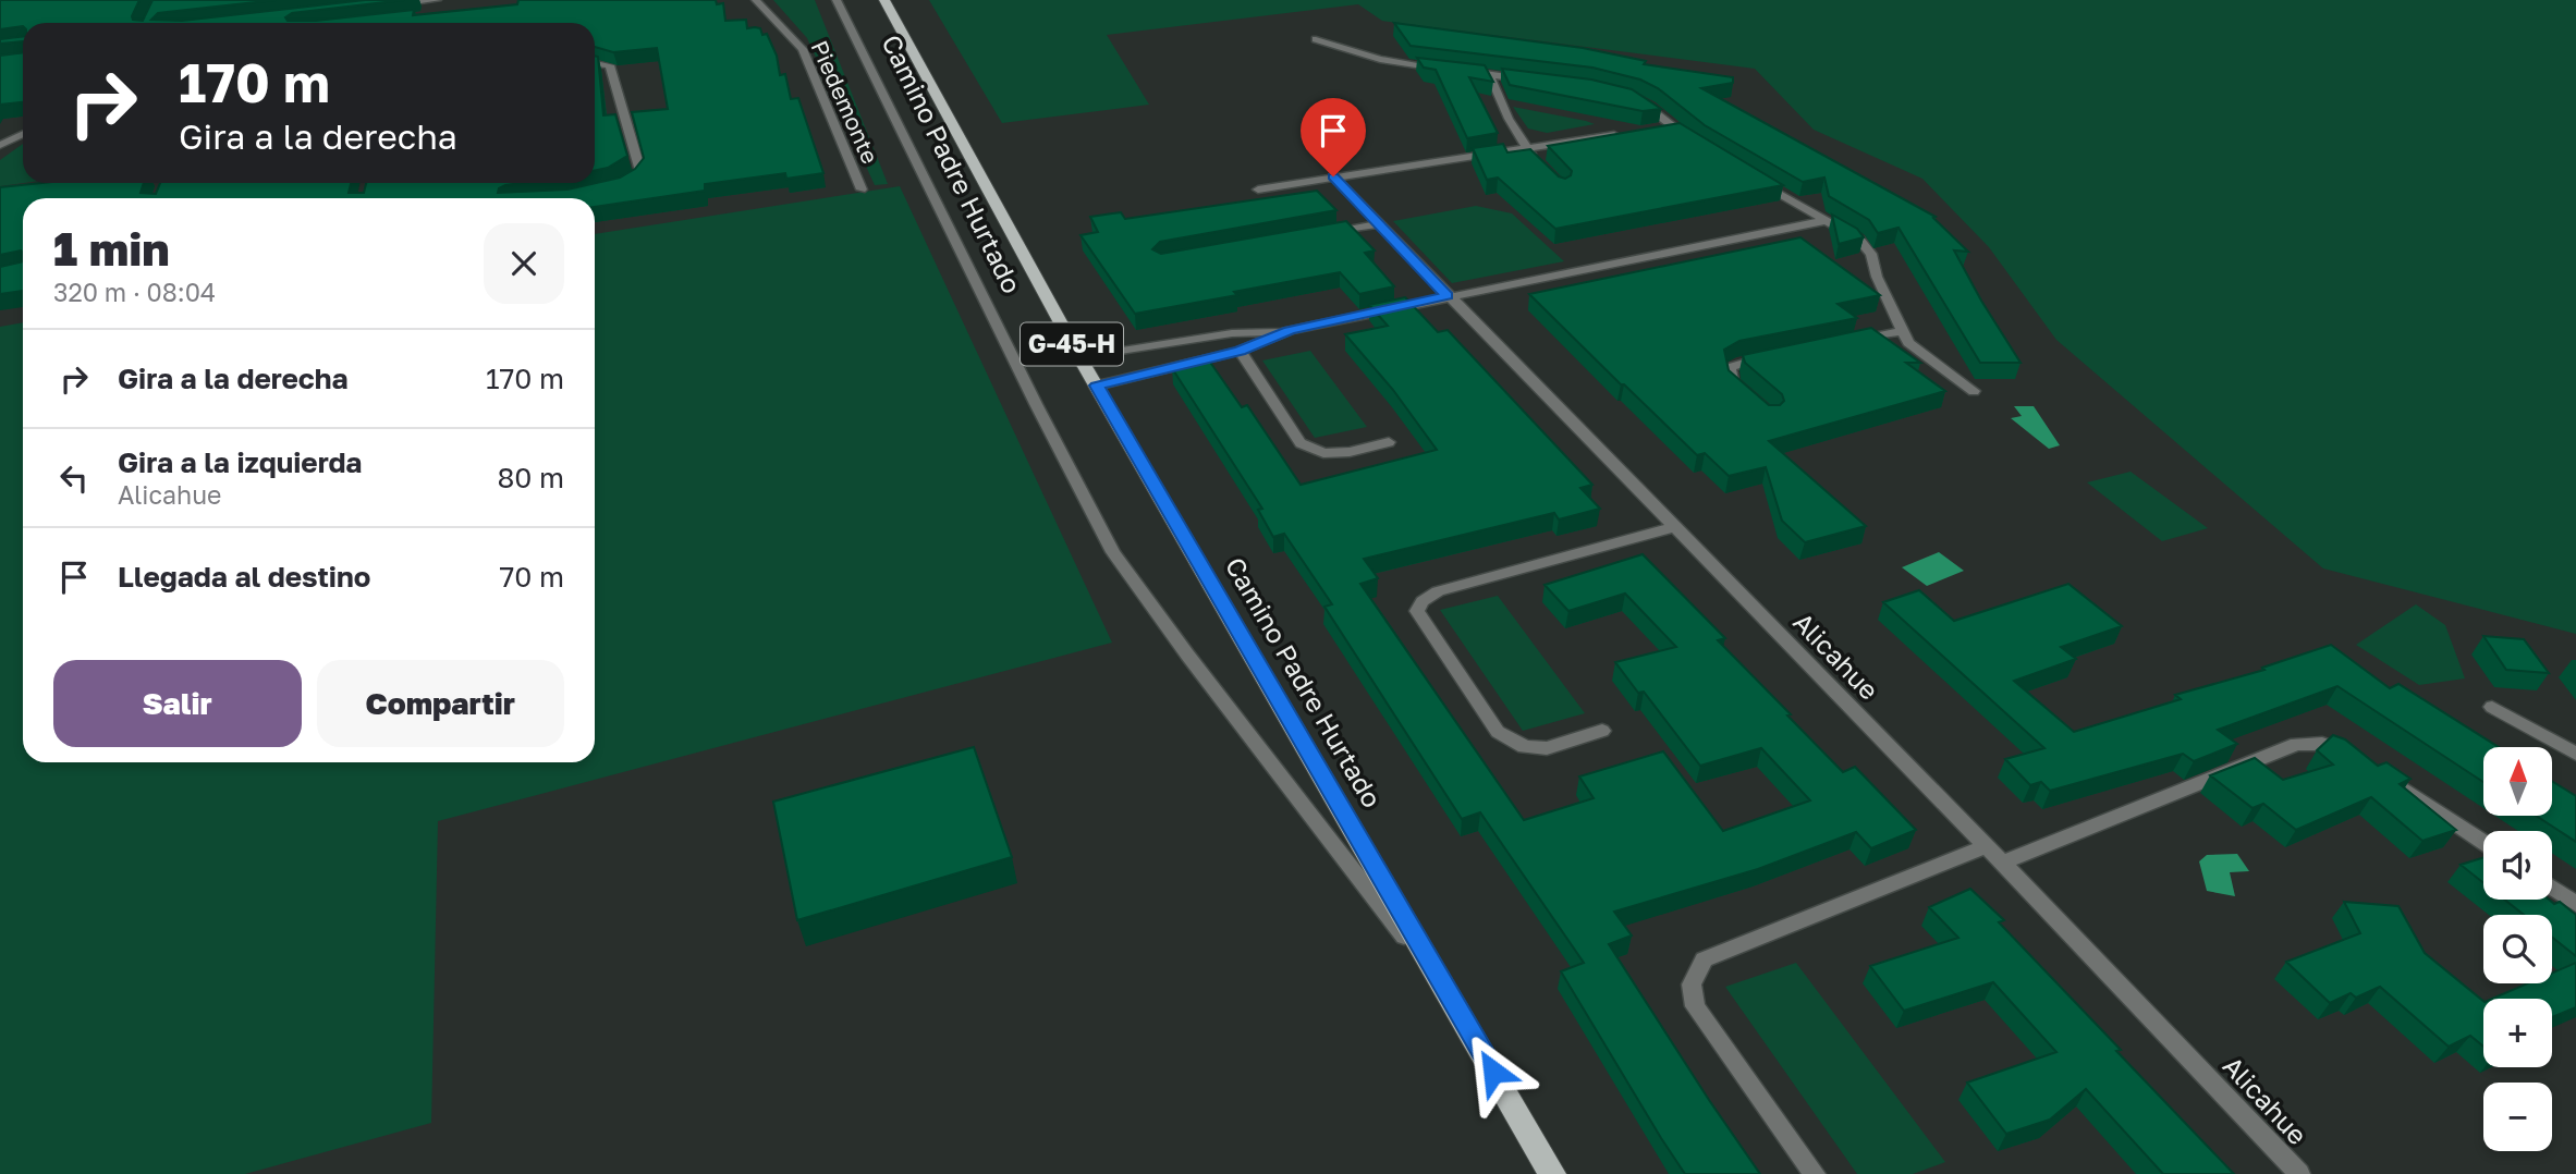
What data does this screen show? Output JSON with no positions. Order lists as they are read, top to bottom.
{
  "streets": {
    "main road": ["Camino Padre Hurtado", "G-45-H"],
    "street": ["Piedemonte", "Alicahue"]
  },
  "north": "top",
  "page": {
    "turn": ["170 m", "Gira a la derecha"],
    "heading": ["1 min", "320 m · 08:04"],
    "list": [
      {
        "name": "Gira a la derecha",
        "value": "170 m"
      },
      {
        "name": "Gira a la izquierda",
        "note": "Alicahue",
        "value": "80 m"
      },
      {
        "name": "Llegada al destino",
        "value": "70 m"
      }
    ],
    "buttons": ["Salir", "Compartir"],
    "map_buttons": ["+", "−"]
  }
}
